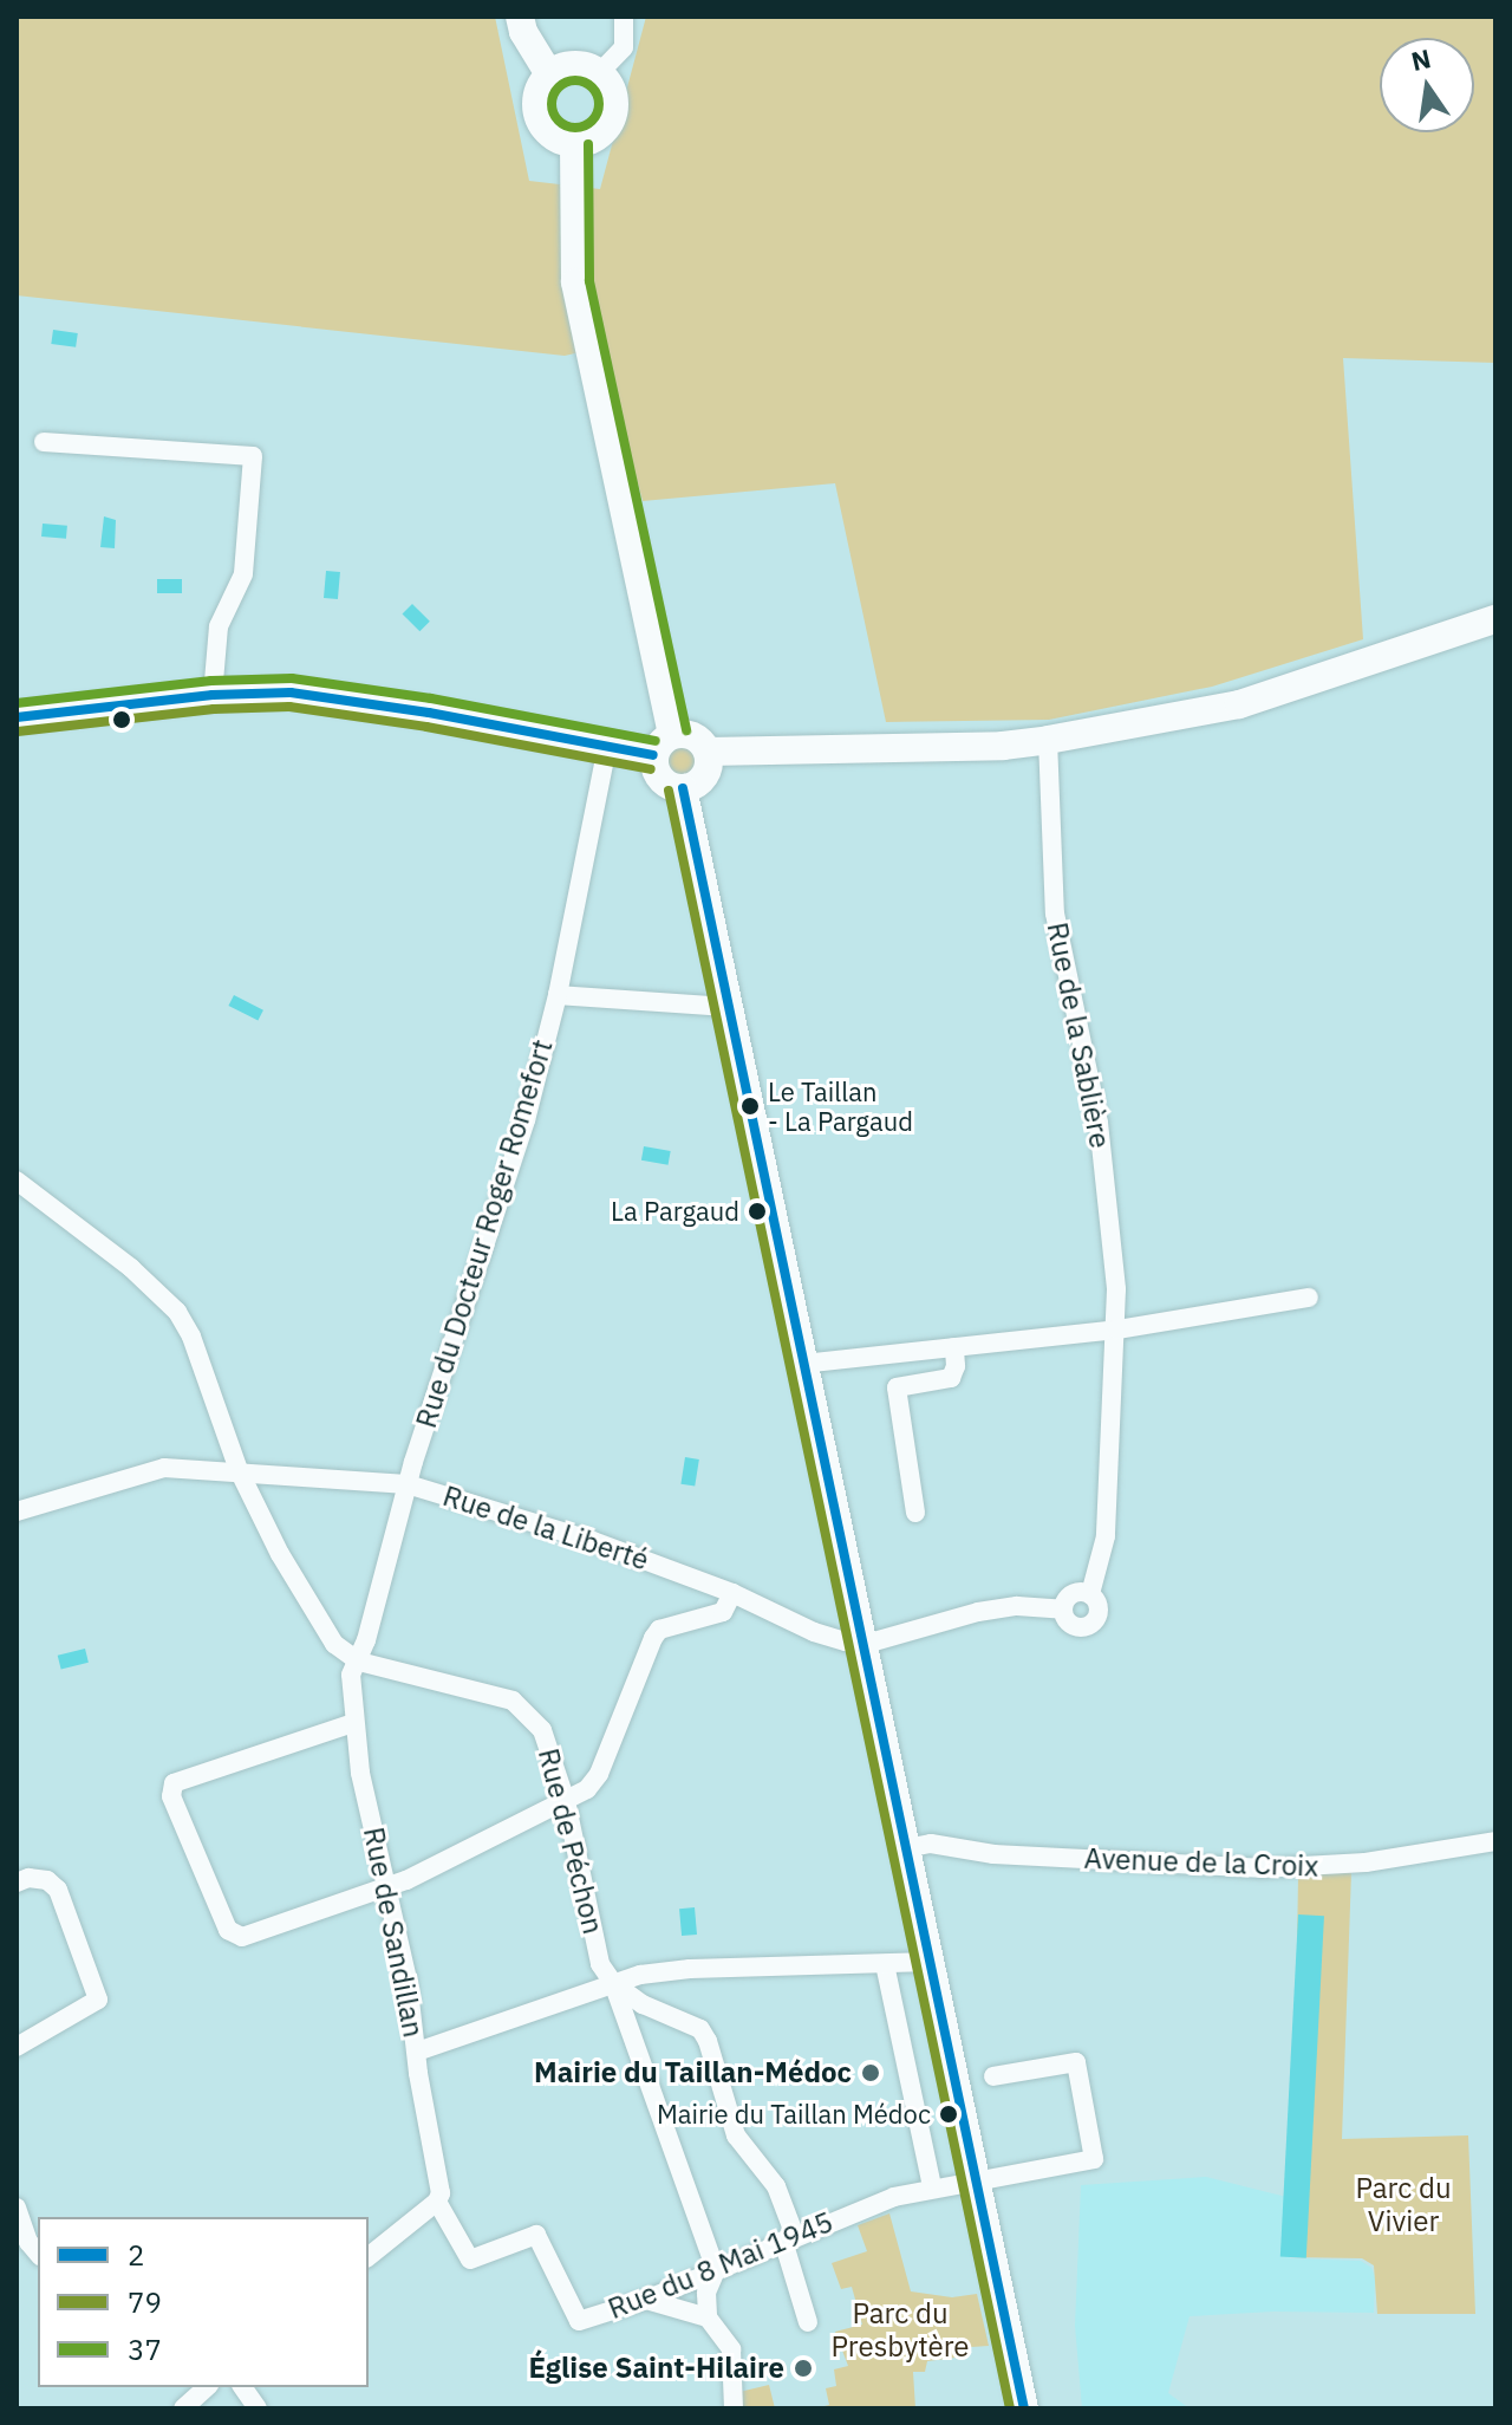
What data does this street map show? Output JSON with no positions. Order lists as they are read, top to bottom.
{
  "streets": {
    "street": [
      "Rue de la Sablière",
      "Rue du Docteur Roger Romefort",
      "Rue de la Liberté",
      "Rue de Péchon",
      "Avenue de la Croix",
      "Rue de Sandillan",
      "Rue du 8 Mai 1945"
    ]
  },
  "crossings": [
    ["Rue de la Sablière", "Rue de la Liberté"],
    ["Rue du Docteur Roger Romefort", "Rue de la Liberté"],
    ["Rue du Docteur Roger Romefort", "Rue de Péchon"],
    ["Rue du Docteur Roger Romefort", "Rue de Sandillan"],
    ["Rue de la Liberté", "Rue de Péchon"],
    ["Rue de Péchon", "Rue de Sandillan"],
    ["Rue de Péchon", "Rue du 8 Mai 1945"],
    ["Rue de Sandillan", "Rue du 8 Mai 1945"]
  ],
  "parks": ["Parc du Vivier", "Parc du Presbytère"],
  "places": [
    "Le Taillan - La Pargaud",
    "La Pargaud",
    "Mairie du Taillan-Médoc",
    "Mairie du Taillan Médoc",
    "Église Saint-Hilaire"
  ],
  "lines": ["transit line 37", "transit line 2", "transit line 79"],
  "legend": ["2", "79", "37"],
  "north": "top"
}
